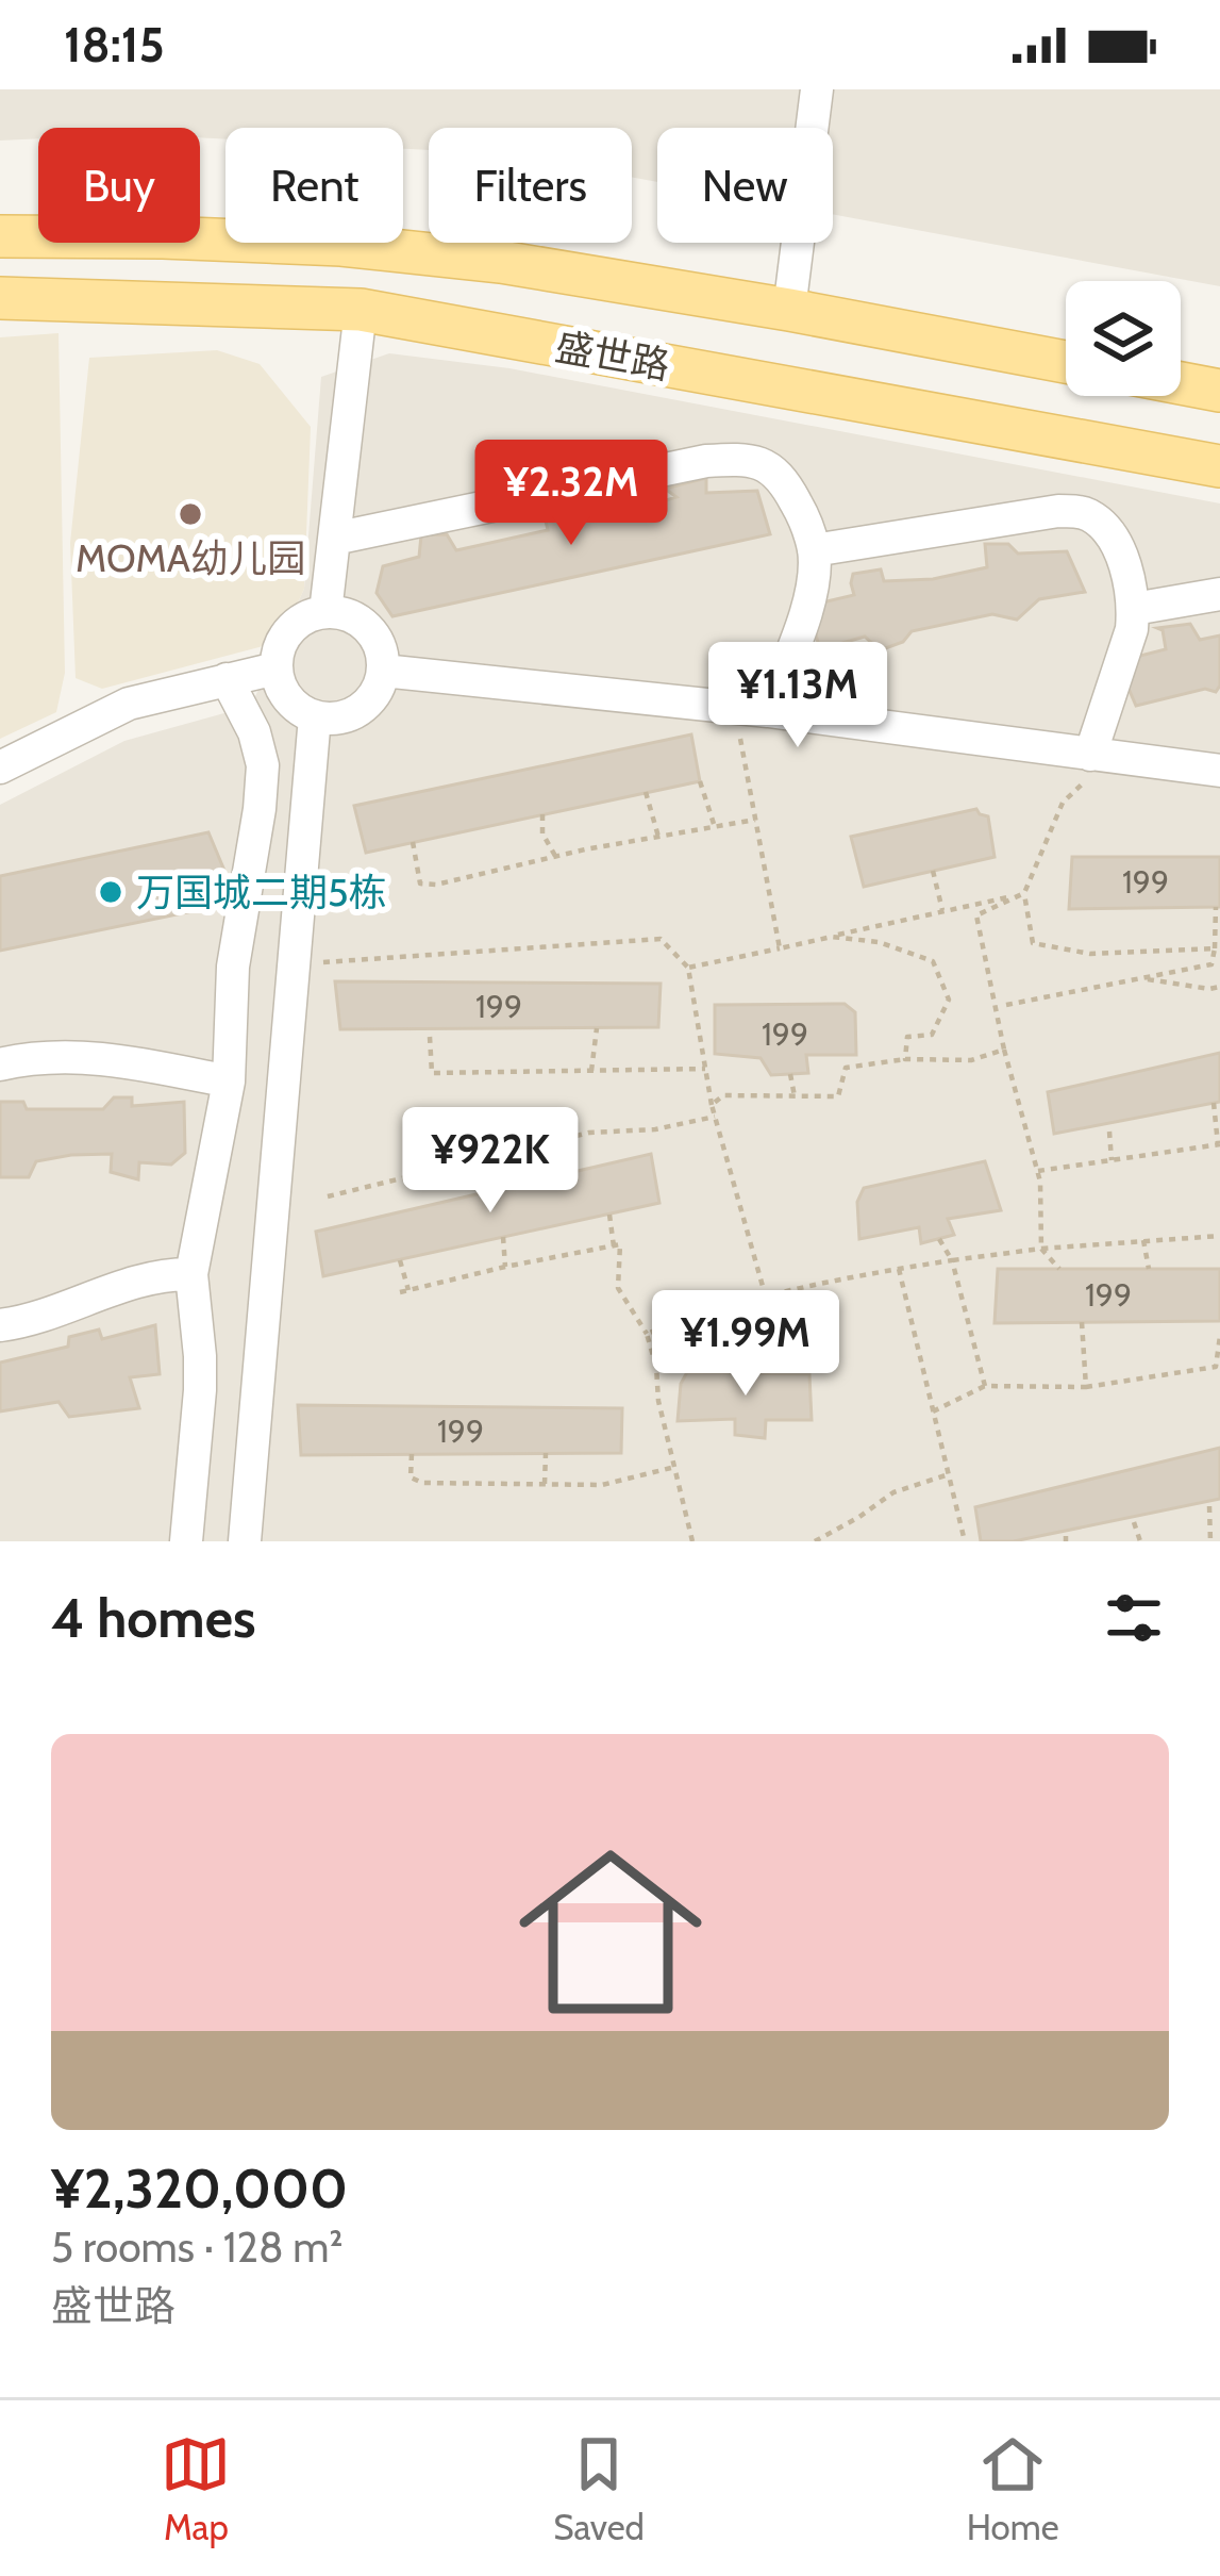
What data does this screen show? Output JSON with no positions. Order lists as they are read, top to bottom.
{
  "streets": {
    "main road": ["盛世路"]
  },
  "places": ["MOMA幼儿园", "万国城二期5栋"],
  "house_numbers": [
    "199",
    "199",
    "199",
    "199",
    "199"
  ],
  "page": {
    "status": "18:15",
    "chip": [
      "Buy",
      "Rent",
      "Filters",
      "New"
    ],
    "price": [
      "¥2.32M",
      "¥1.13M",
      "¥922K",
      "¥1.99M"
    ],
    "heading": "4 homes",
    "list": [
      {
        "name": "¥2,320,000",
        "note": "5 rooms · 128 m² · 盛世路"
      }
    ],
    "tabs": ["Map", "Saved", "Home"]
  }
}
